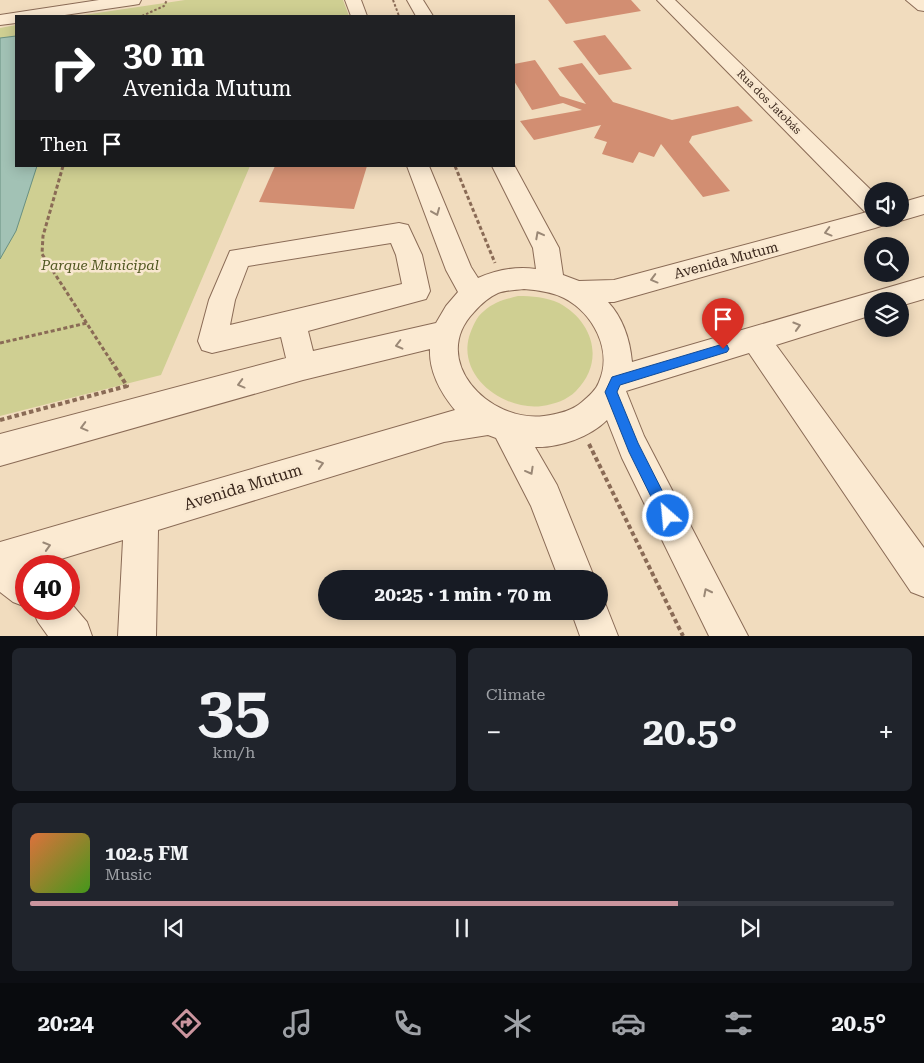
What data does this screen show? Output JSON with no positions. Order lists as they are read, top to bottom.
{
  "streets": {
    "street": ["Rua dos Jatobás", "Avenida Mutum"]
  },
  "parks": ["Parque Municipal"],
  "page": {
    "turn": ["30 m", "Avenida Mutum"],
    "then": "Then",
    "limit": "40",
    "trip": "20:25 · 1 min · 70 m",
    "tile": [
      ["35", "km/h"],
      "Climate"
    ],
    "heat": ["−", "20.5°", "+"],
    "song": ["102.5 FM", "Music"],
    "tabs": ["20:24", "20.5°"]
  }
}
